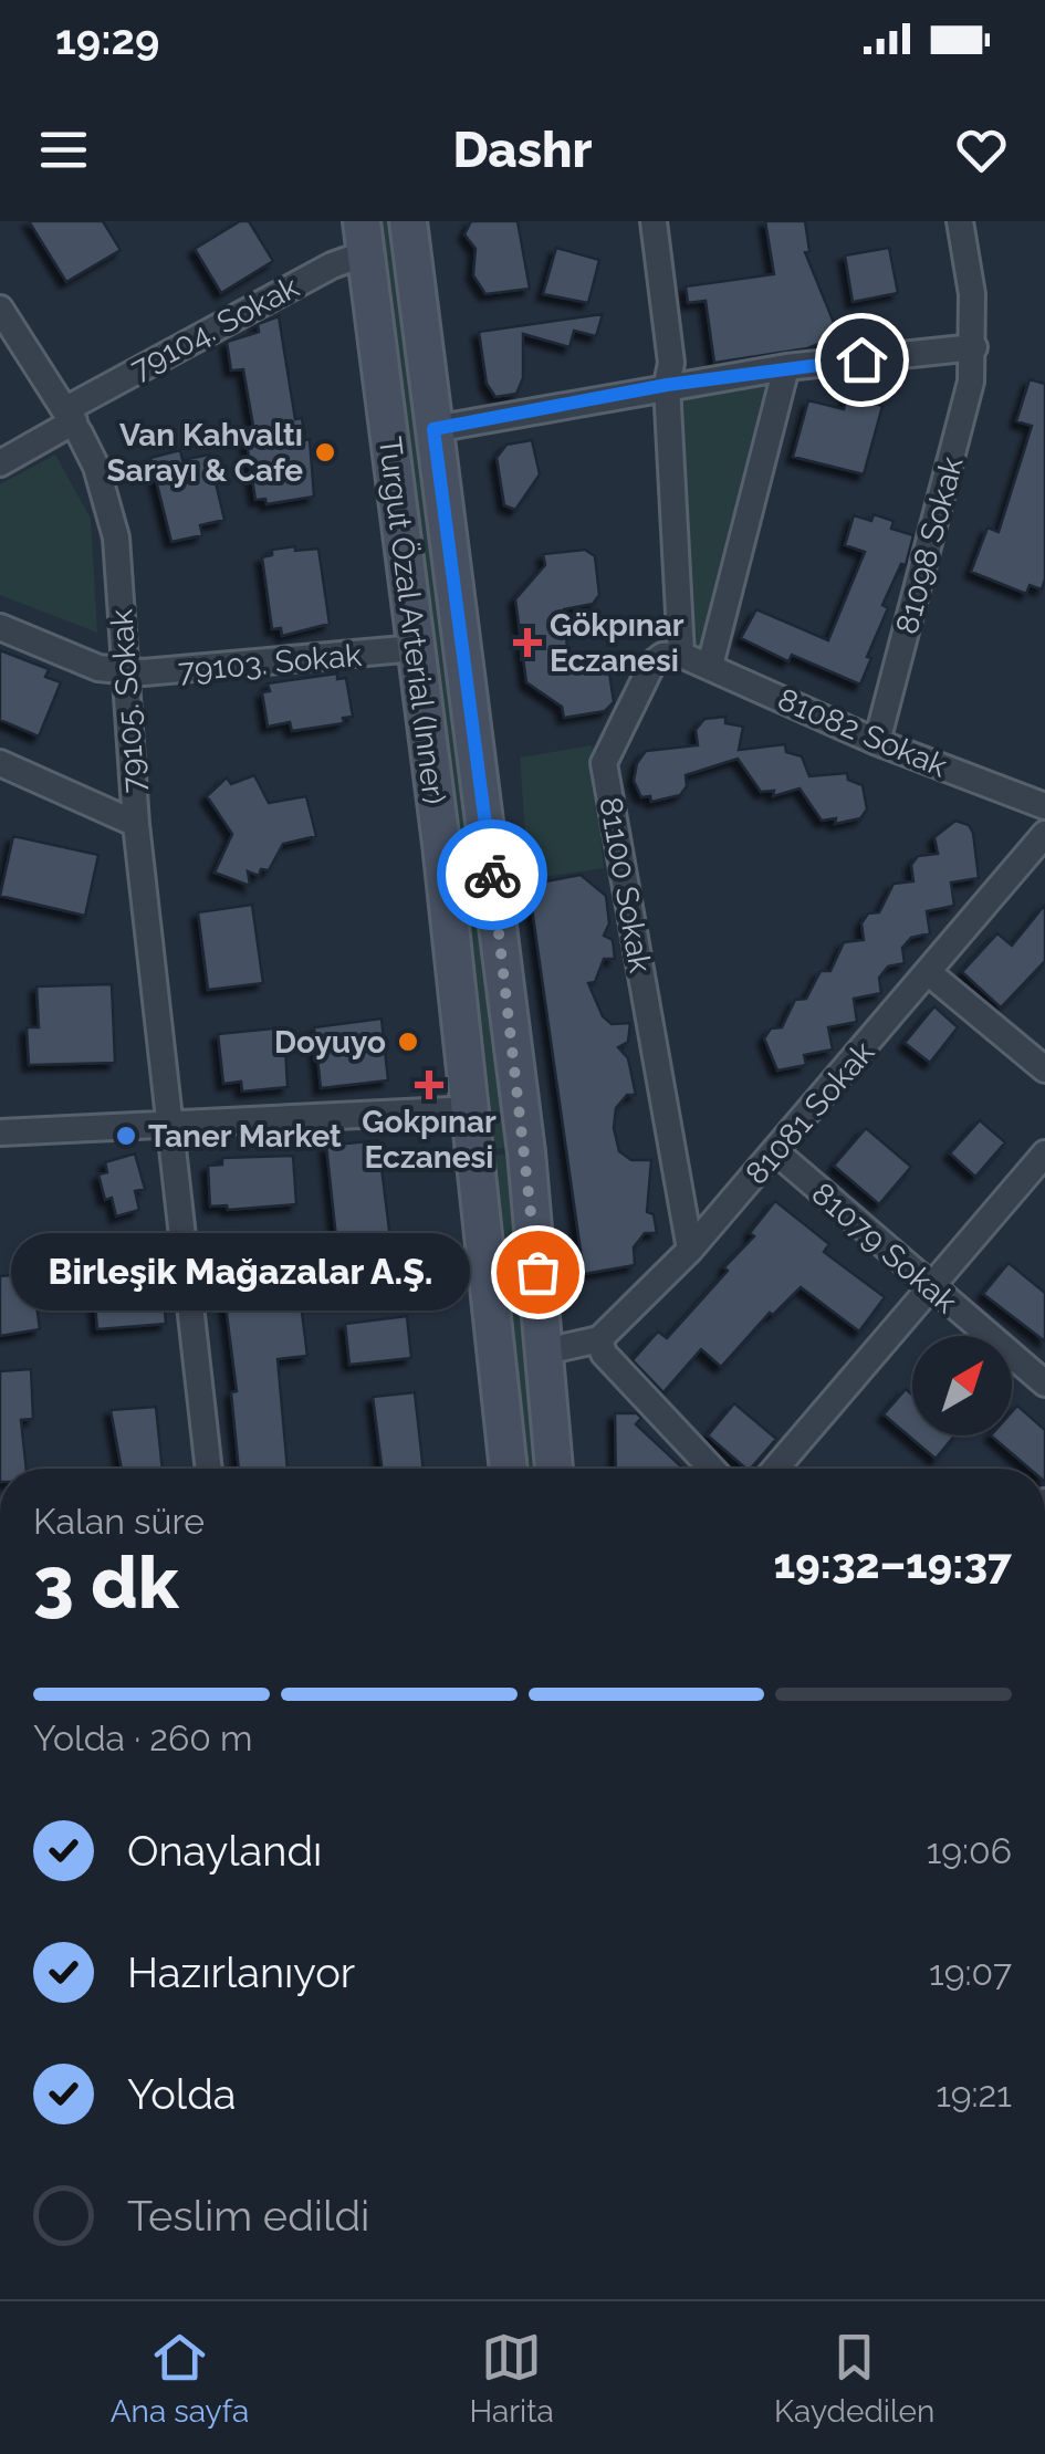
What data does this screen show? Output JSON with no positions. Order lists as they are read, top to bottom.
{
  "streets": {
    "main road": ["Turgut Özal Arterial (Inner)"],
    "street": [
      "79104. Sokak",
      "81098 Sokak",
      "79103. Sokak",
      "79105. Sokak",
      "81082 Sokak",
      "81100 Sokak",
      "81081 Sokak",
      "81079 Sokak"
    ]
  },
  "crossings": [
    ["79104. Sokak", "Turgut Özal Arterial (Inner)"],
    ["79104. Sokak", "79105. Sokak"],
    ["81098 Sokak", "81082 Sokak"],
    ["Turgut Özal Arterial (Inner)", "79103. Sokak"],
    ["79103. Sokak", "79105. Sokak"],
    ["81082 Sokak", "81100 Sokak"],
    ["81100 Sokak", "81081 Sokak"],
    ["81081 Sokak", "81079 Sokak"]
  ],
  "places": {
    "other": [
      "Van Kahvaltı Sarayı & Cafe",
      "Doyuyo",
      "Taner Market",
      "Birleşik Mağazalar A.Ş."
    ],
    "health": ["Gökpınar Eczanesi", "Gokpınar Eczanesi"]
  },
  "north": "top right",
  "page": {
    "status": "19:29",
    "header": "Dashr",
    "bubble": "Birleşik Mağazalar A.Ş.",
    "heading": ["3 dk", "Kalan süre", "19:32–19:37"],
    "bar": "Yolda · 260 m",
    "list": [
      ["Onaylandı", "19:06"],
      ["Hazırlanıyor", "19:07"],
      ["Yolda", "19:21"],
      "Teslim edildi"
    ],
    "tabs": ["Ana sayfa", "Harita", "Kaydedilen"]
  }
}
